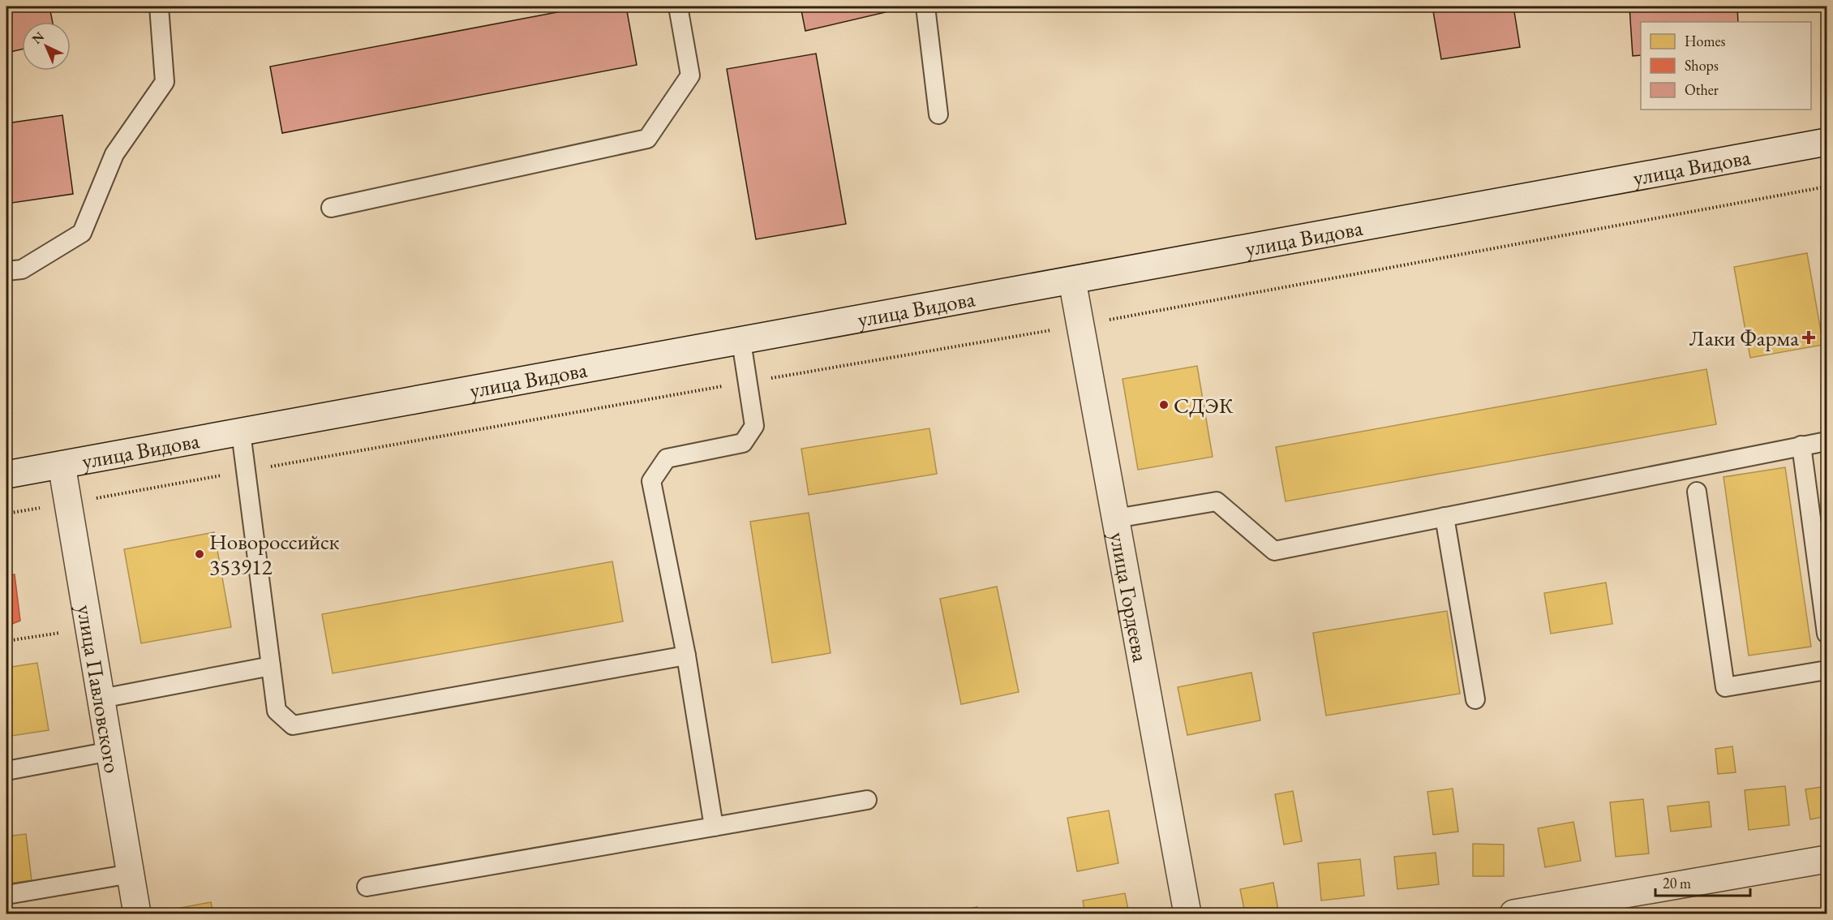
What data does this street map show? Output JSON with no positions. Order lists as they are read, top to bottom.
{
  "streets": {
    "street": ["улица Видова", "улица Гордеева", "улица Павловского"]
  },
  "crossings": [
    ["улица Видова", "улица Гордеева"],
    ["улица Видова", "улица Павловского"]
  ],
  "places": {
    "health": ["Лаки Фарма"],
    "other": ["СДЭК", "Новороссийск 353912"]
  },
  "legend": ["Homes", "Shops", "Other"],
  "scale_bar": "20 m",
  "north": "top left"
}
